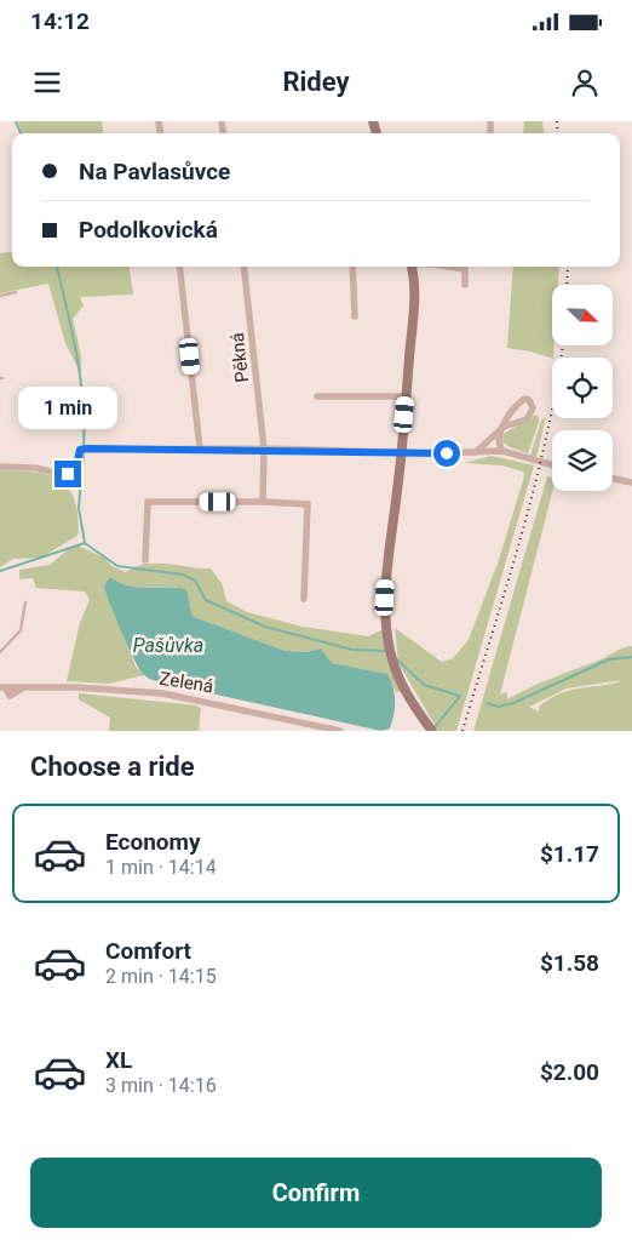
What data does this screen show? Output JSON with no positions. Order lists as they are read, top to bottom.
{
  "streets": {
    "street": ["Pěkná", "Zelená"]
  },
  "water": ["Pašůvka"],
  "north": "bottom right",
  "page": {
    "status": "14:12",
    "header": "Ridey",
    "banner": ["Na Pavlasůvce", "Podolkovická"],
    "bubble": "1 min",
    "heading": "Choose a ride",
    "list": [
      {
        "name": "Economy",
        "note": "1 min · 14:14",
        "value": "$1.17"
      },
      {
        "name": "Comfort",
        "note": "2 min · 14:15",
        "value": "$1.58"
      },
      {
        "name": "XL",
        "note": "3 min · 14:16",
        "value": "$2.00"
      }
    ],
    "buttons": "Confirm"
  }
}
